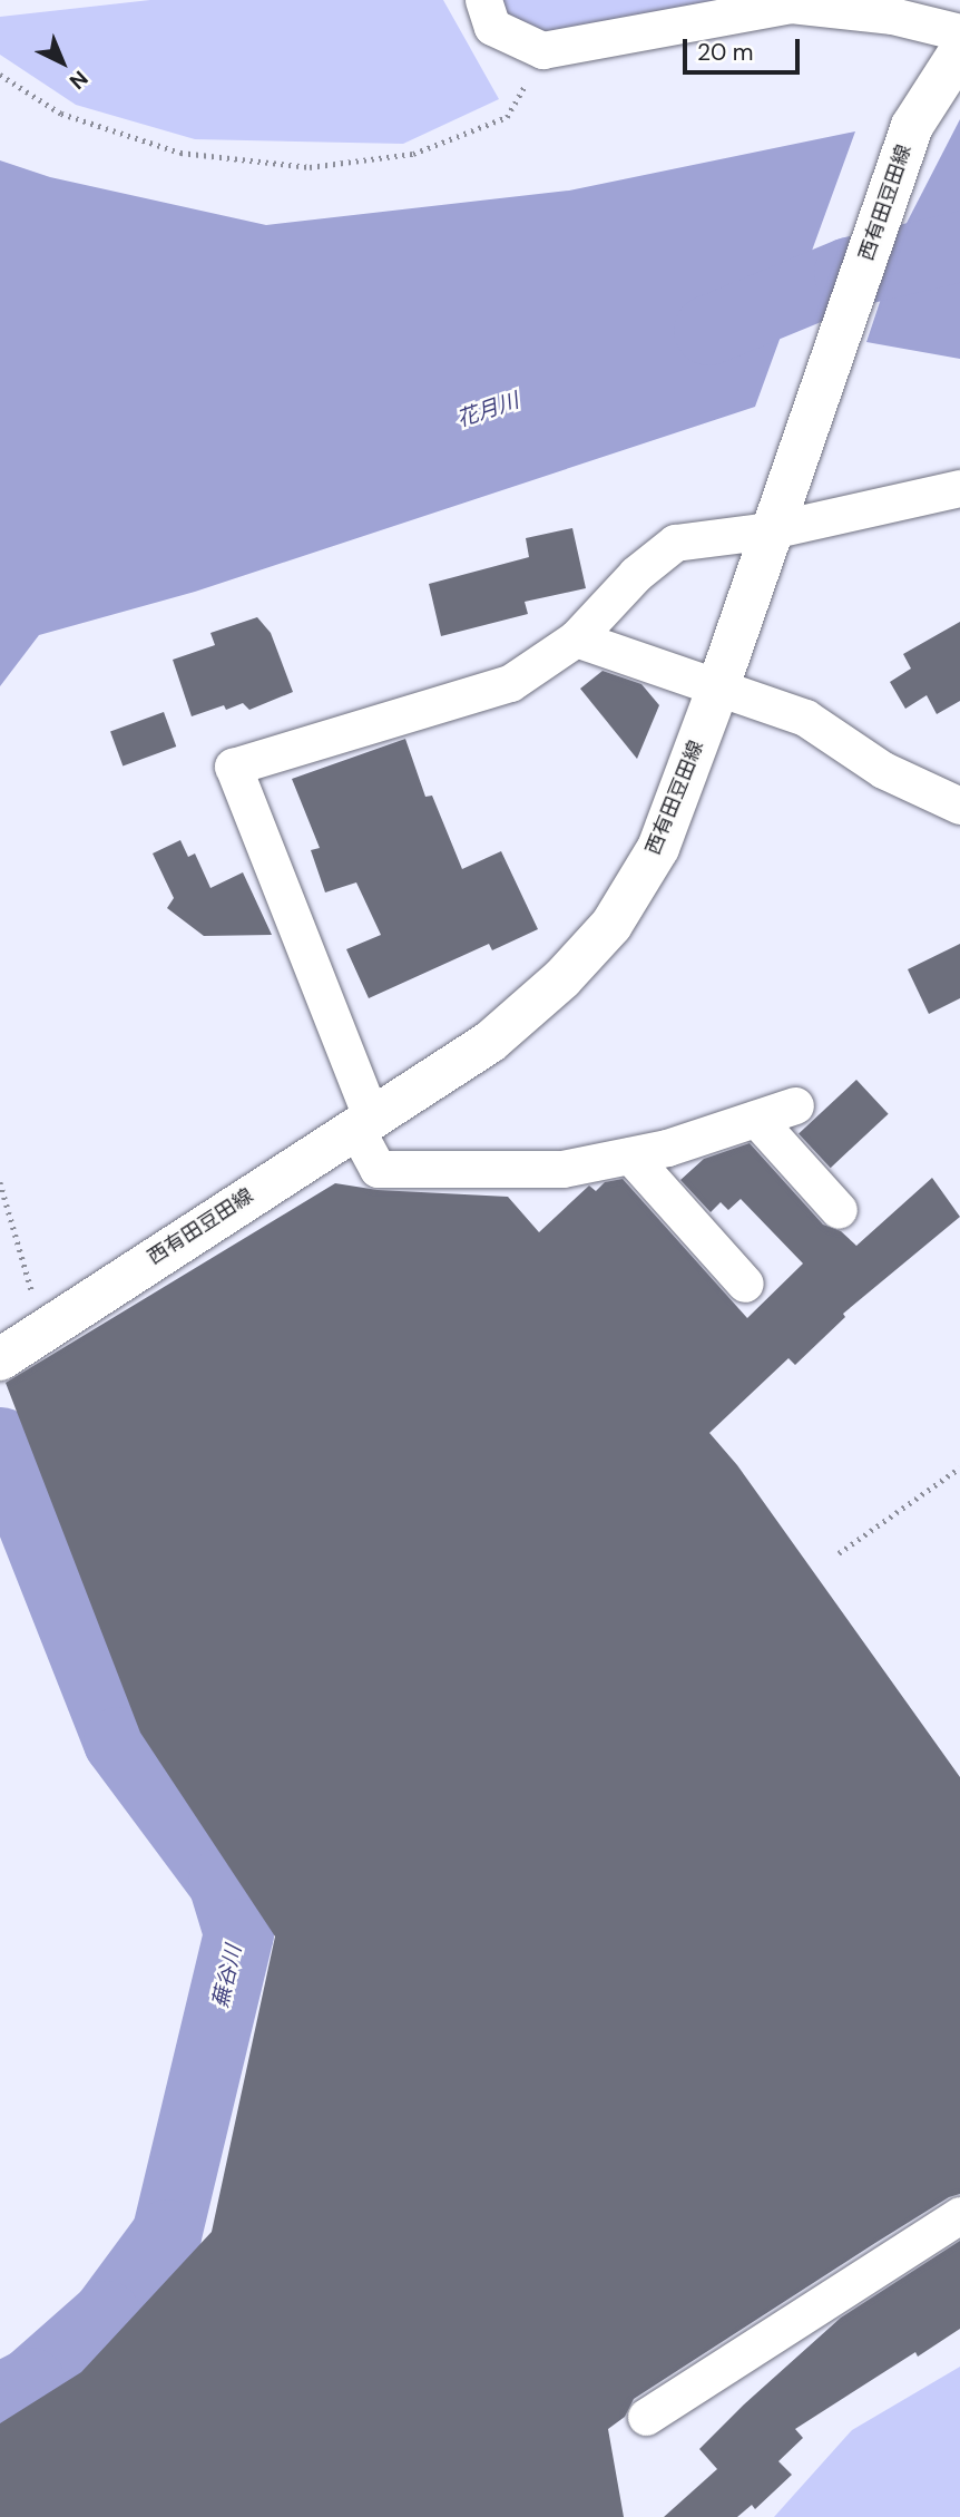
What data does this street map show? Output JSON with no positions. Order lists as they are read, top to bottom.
{
  "streets": {
    "main road": ["西有田豆田線"]
  },
  "water": ["花月川", "蕪谷川"],
  "scale_bar": "20 m",
  "north": "bottom right"
}
